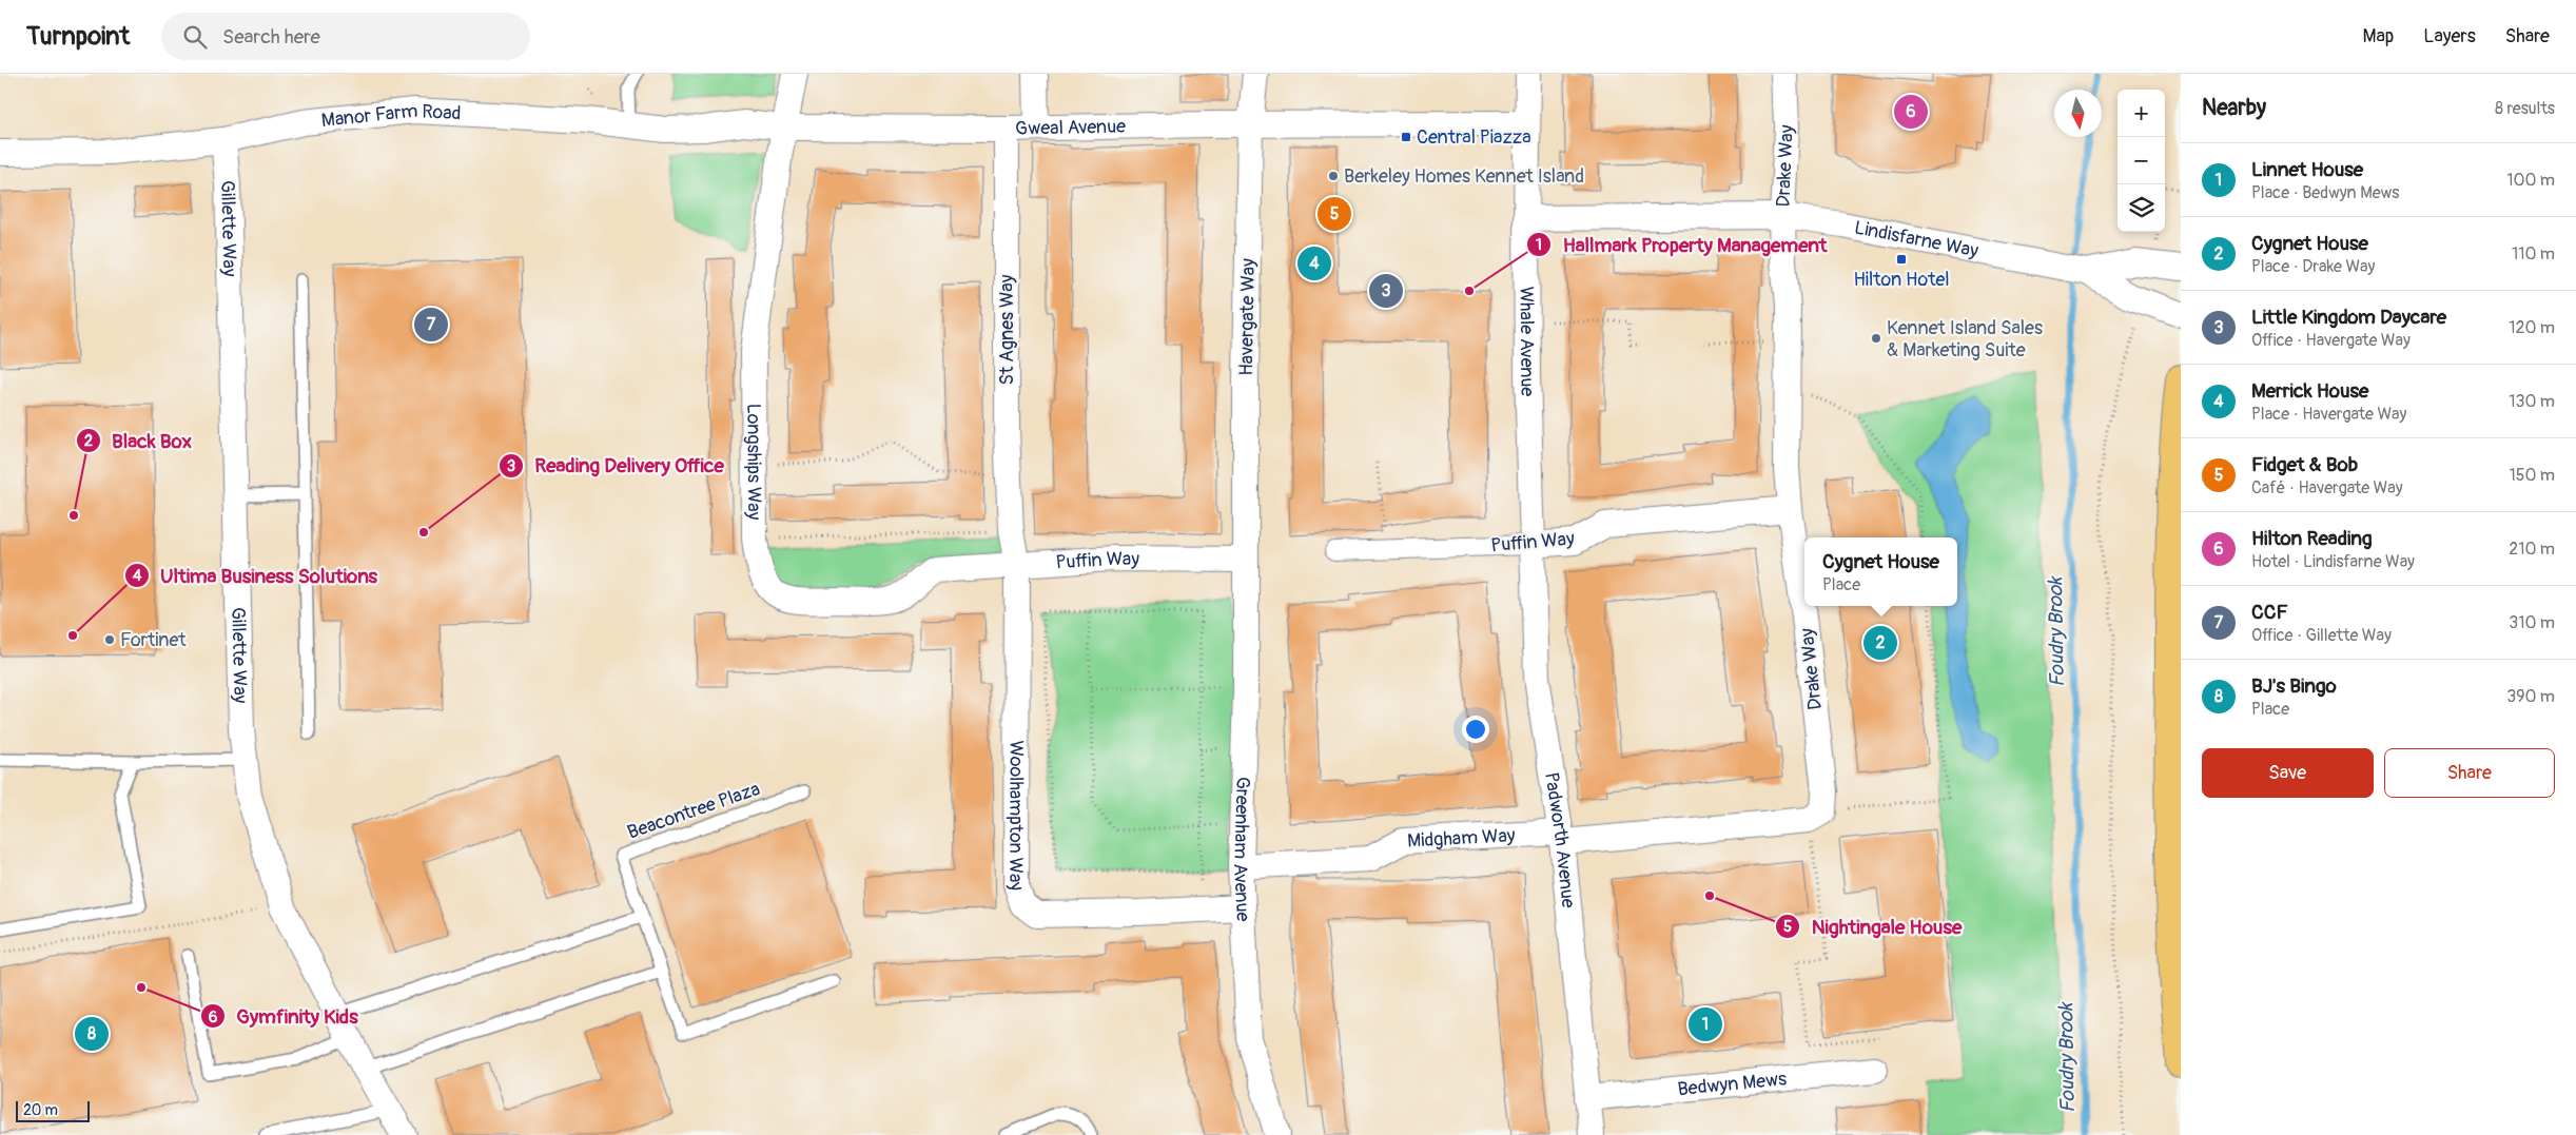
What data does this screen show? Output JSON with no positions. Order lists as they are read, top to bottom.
{
  "streets": {
    "street": [
      "Manor Farm Road",
      "Gweal Avenue",
      "Drake Way",
      "Gillette Way",
      "Lindisfarne Way",
      "Havergate Way",
      "St Agnes Way",
      "Whale Avenue",
      "Longships Way",
      "Puffin Way",
      "Woolhampton Way",
      "Midgham Way",
      "Padworth Avenue",
      "Greenham Avenue",
      "Bedwyn Mews"
    ],
    "lane": ["Beacontree Plaza"]
  },
  "crossings": [
    ["Manor Farm Road", "Gweal Avenue"],
    ["Manor Farm Road", "Gillette Way"],
    ["Manor Farm Road", "Longships Way"],
    ["Gweal Avenue", "Havergate Way"],
    ["Gweal Avenue", "St Agnes Way"],
    ["Gweal Avenue", "Whale Avenue"],
    ["Gweal Avenue", "Longships Way"],
    ["Drake Way", "Lindisfarne Way"],
    ["Drake Way", "Puffin Way"],
    ["Lindisfarne Way", "Whale Avenue"],
    ["Havergate Way", "Puffin Way"],
    ["Havergate Way", "Greenham Avenue"],
    ["Whale Avenue", "Puffin Way"],
    ["Whale Avenue", "Padworth Avenue"],
    ["Longships Way", "Puffin Way"],
    ["Longships Way", "Woolhampton Way"],
    ["Puffin Way", "Woolhampton Way"],
    ["Puffin Way", "Padworth Avenue"],
    ["Puffin Way", "Greenham Avenue"],
    ["Woolhampton Way", "Greenham Avenue"],
    ["Midgham Way", "Padworth Avenue"],
    ["Midgham Way", "Greenham Avenue"],
    ["Padworth Avenue", "Bedwyn Mews"]
  ],
  "water": ["Foudry Brook"],
  "places": {
    "transit": ["Central Piazza", "Hilton Hotel"],
    "other": [
      "Berkeley Homes Kennet Island",
      "Hallmark Property Management",
      "Kennet Island Sales & Marketing Suite",
      "Black Box",
      "Reading Delivery Office",
      "Ultima Business Solutions",
      "Fortinet",
      "Nightingale House",
      "Gymfinity Kids"
    ]
  },
  "scale_bar": "20 m",
  "north": "bottom",
  "page": {
    "header": "Turnpoint",
    "search": "Search here",
    "nav": ["Map", "Layers", "Share"],
    "heading": ["Nearby", "8 results"],
    "map_buttons": ["+", "−"],
    "pins": [
      "6",
      "5",
      "4",
      "3",
      "7",
      "2",
      "1",
      "8"
    ],
    "list": [
      {
        "mark": "1",
        "name": "Linnet House",
        "note": "Place · Bedwyn Mews",
        "value": "100 m"
      },
      {
        "mark": "2",
        "name": "Cygnet House",
        "note": "Place · Drake Way",
        "value": "110 m"
      },
      {
        "mark": "3",
        "name": "Little Kingdom Daycare",
        "note": "Office · Havergate Way",
        "value": "120 m"
      },
      {
        "mark": "4",
        "name": "Merrick House",
        "note": "Place · Havergate Way",
        "value": "130 m"
      },
      {
        "mark": "5",
        "name": "Fidget & Bob",
        "note": "Café · Havergate Way",
        "value": "150 m"
      },
      {
        "mark": "6",
        "name": "Hilton Reading",
        "note": "Hotel · Lindisfarne Way",
        "value": "210 m"
      },
      {
        "mark": "7",
        "name": "CCF",
        "note": "Office · Gillette Way",
        "value": "310 m"
      },
      {
        "mark": "8",
        "name": "BJ's Bingo",
        "note": "Place",
        "value": "390 m"
      }
    ],
    "popup": ["Cygnet House", "Place"],
    "buttons": ["Save", "Share"],
    "scale": "20 m"
  }
}
